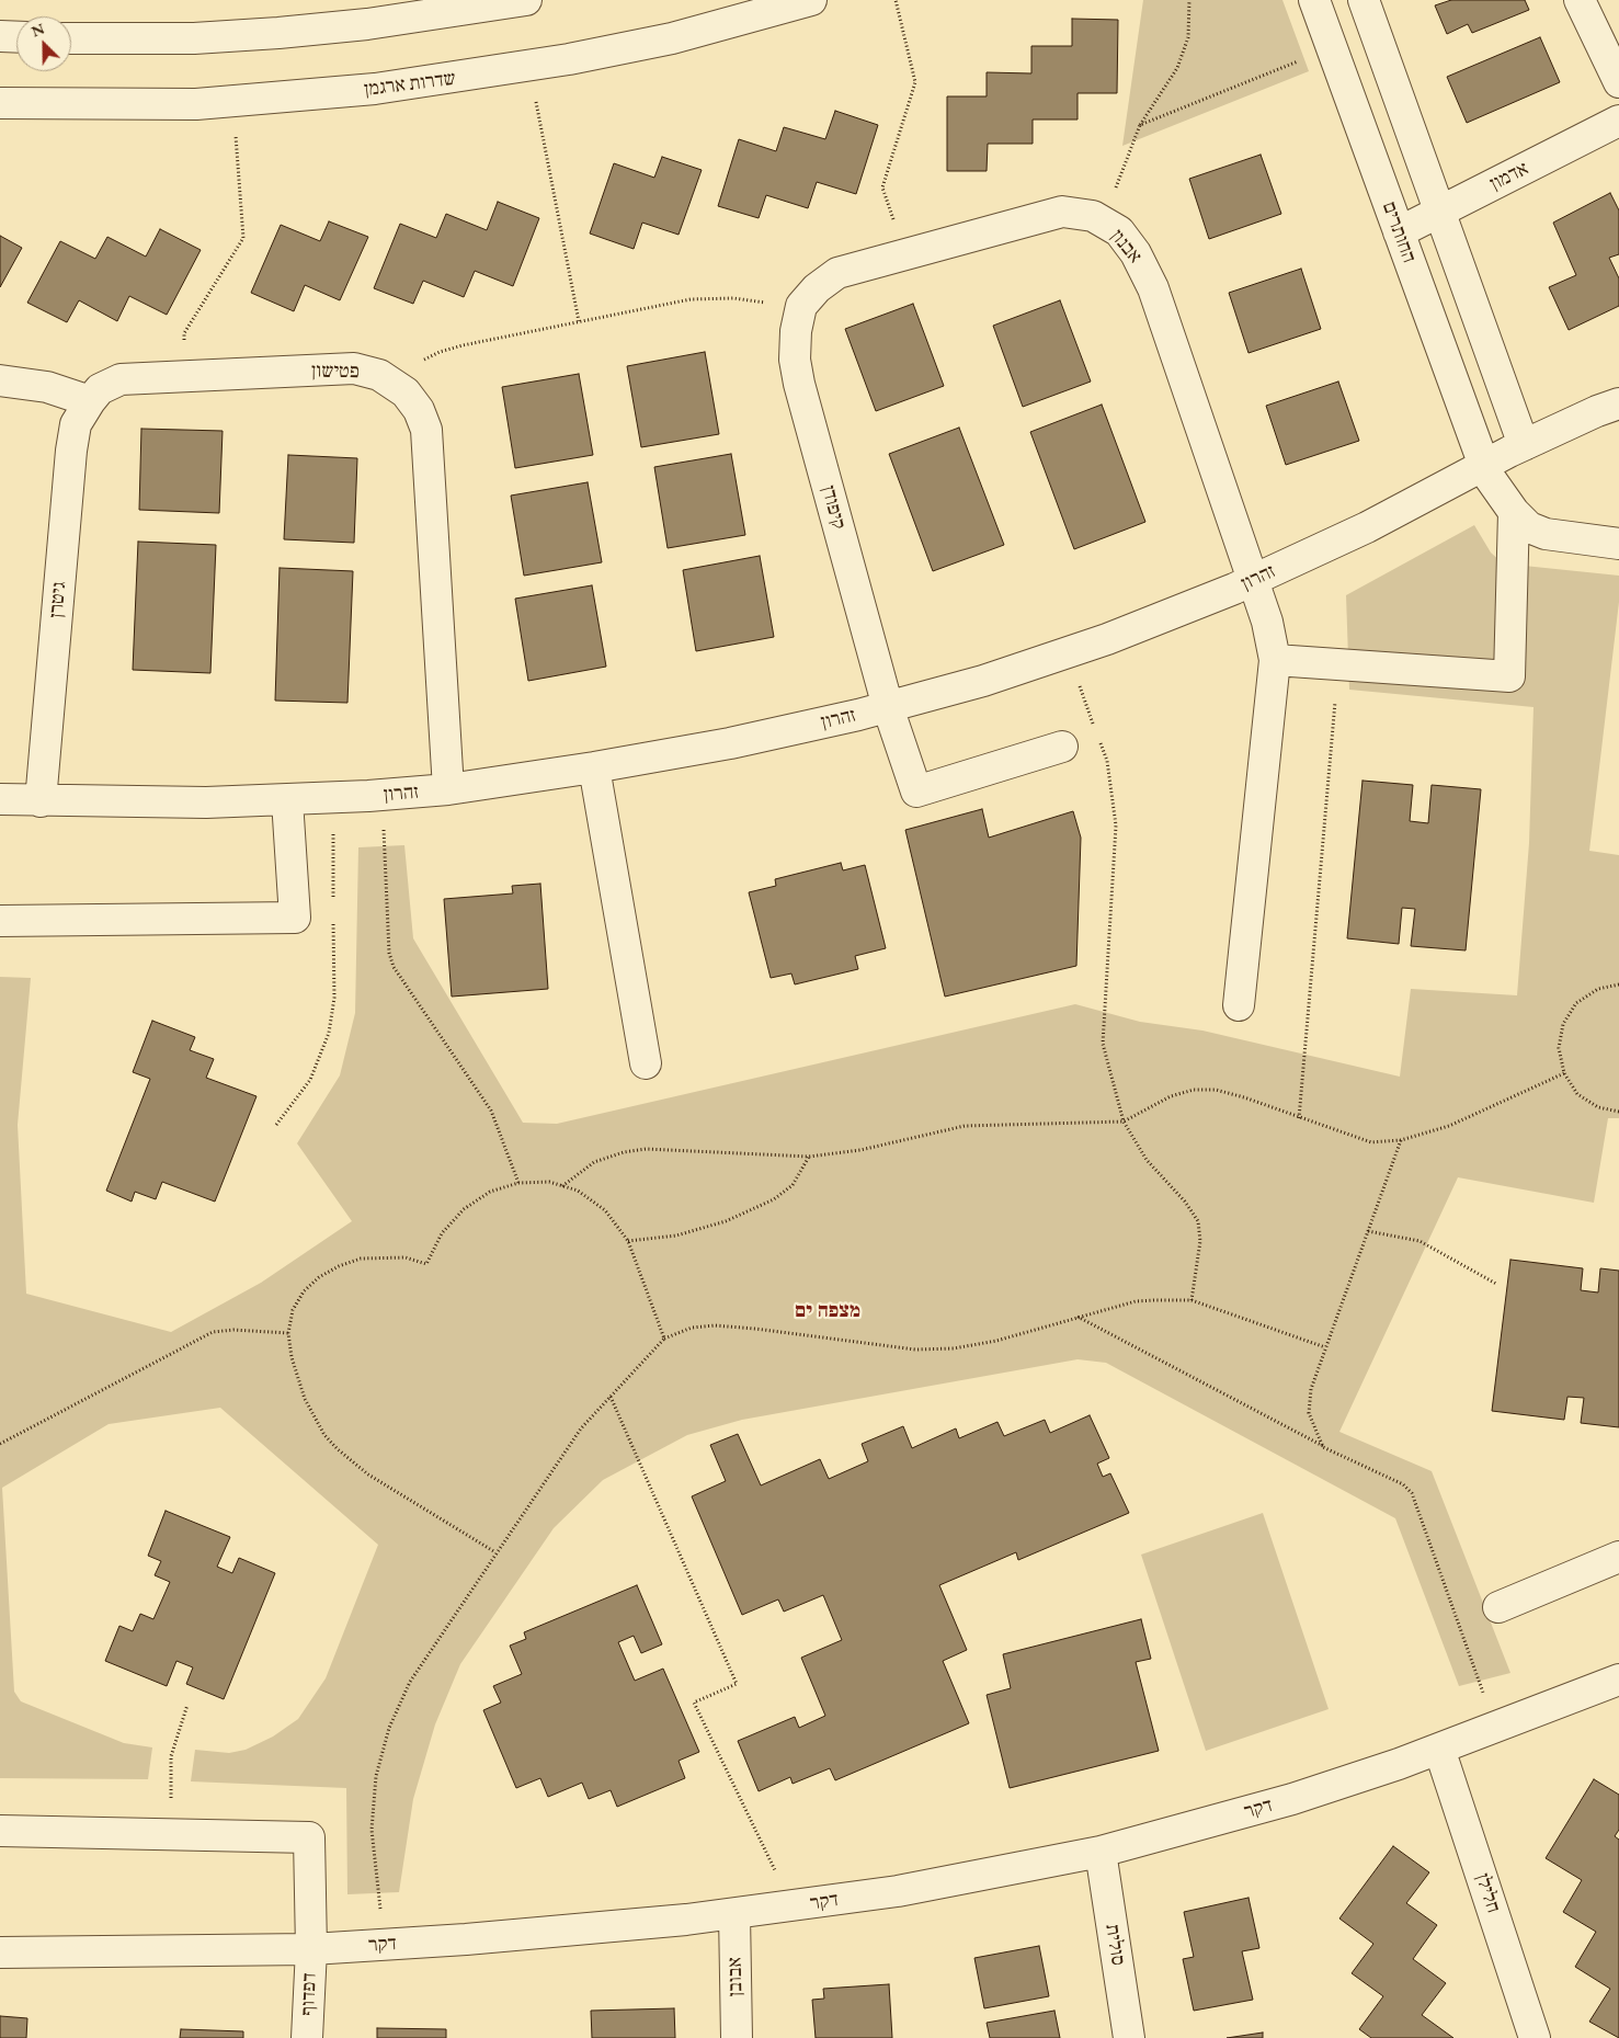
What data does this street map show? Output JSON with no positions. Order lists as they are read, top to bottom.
{
  "streets": {
    "street": [
      "שדרות ארגמן",
      "אדמון",
      "החותרים",
      "אבנון",
      "פטישון",
      "קיפודן",
      "זהרון",
      "גיטרן",
      "דקר",
      "חלילן",
      "סולית",
      "אבובן",
      "דפדוף"
    ]
  },
  "crossings": [
    ["אדמון", "החותרים"],
    ["החותרים", "זהרון"],
    ["אבנון", "קיפודן"],
    ["אבנון", "זהרון"],
    ["פטישון", "זהרון"],
    ["פטישון", "גיטרן"],
    ["קיפודן", "זהרון"],
    ["זהרון", "גיטרן"],
    ["דקר", "חלילן"],
    ["דקר", "סולית"],
    ["דקר", "אבובן"],
    ["דקר", "דפדוף"]
  ],
  "districts": ["מצפה ים"],
  "north": "top left"
}
